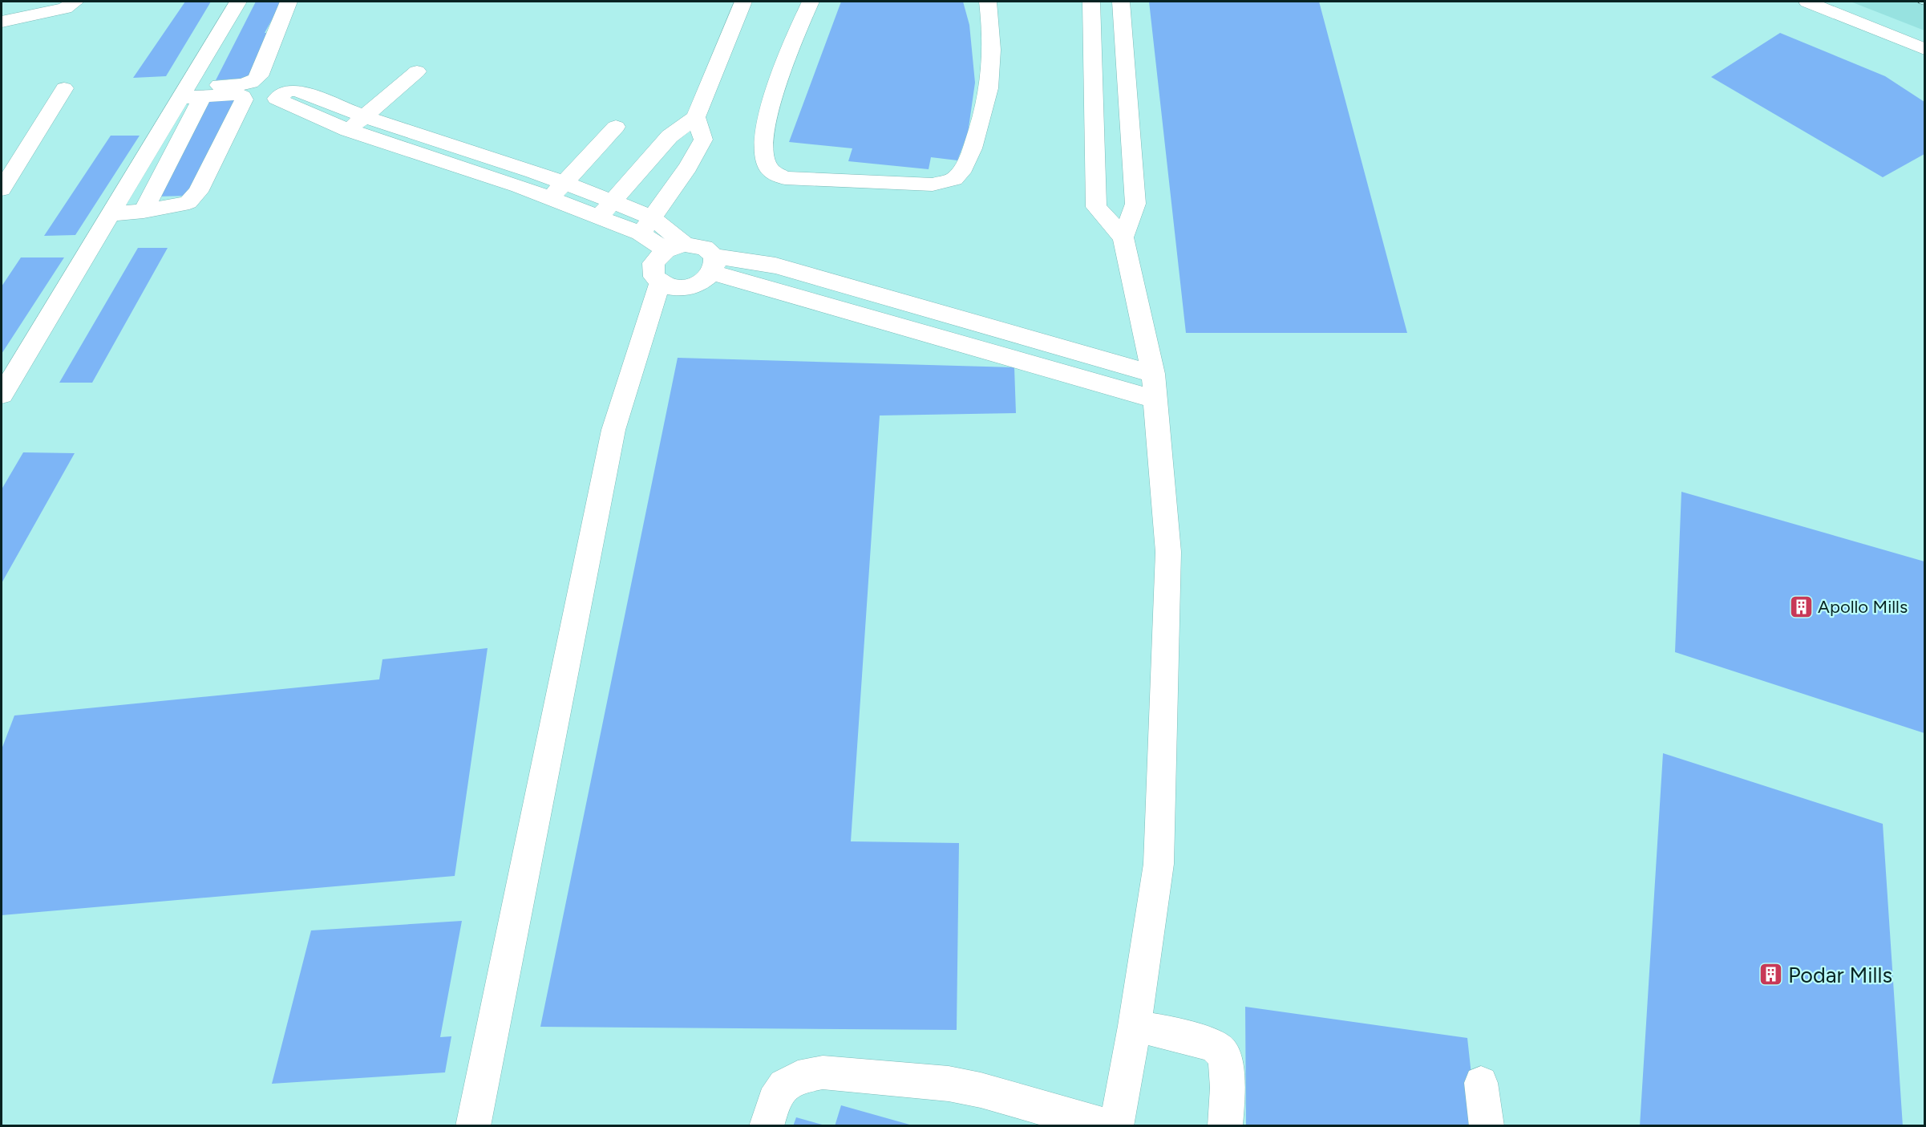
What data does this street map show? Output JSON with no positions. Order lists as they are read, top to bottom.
{
  "places": {
    "building": ["Apollo Mills", "Podar Mills"]
  }
}
